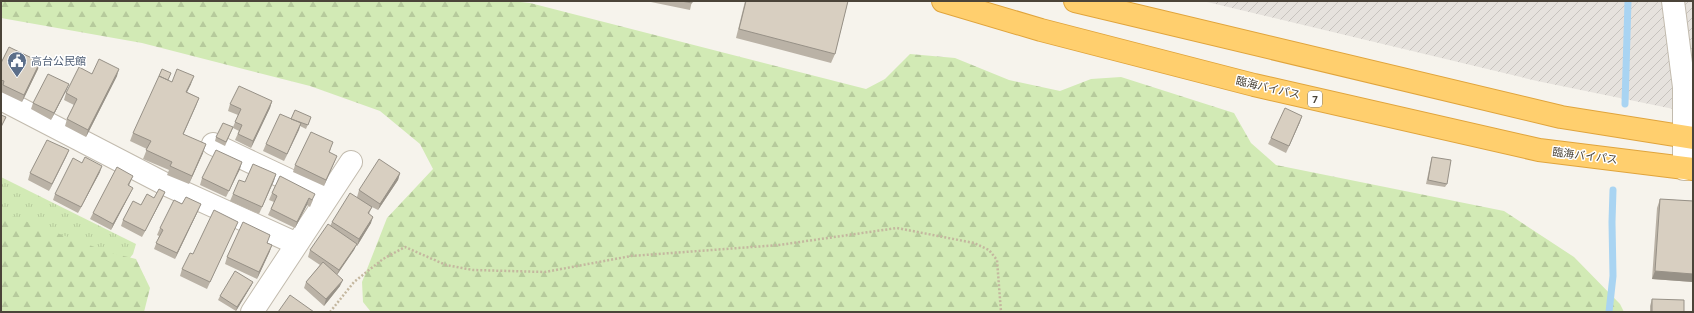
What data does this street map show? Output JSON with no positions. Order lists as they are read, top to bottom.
{
  "streets": {
    "highway": ["臨海バイパス", "7"]
  },
  "places": {
    "public building": ["高台公民館"]
  }
}
